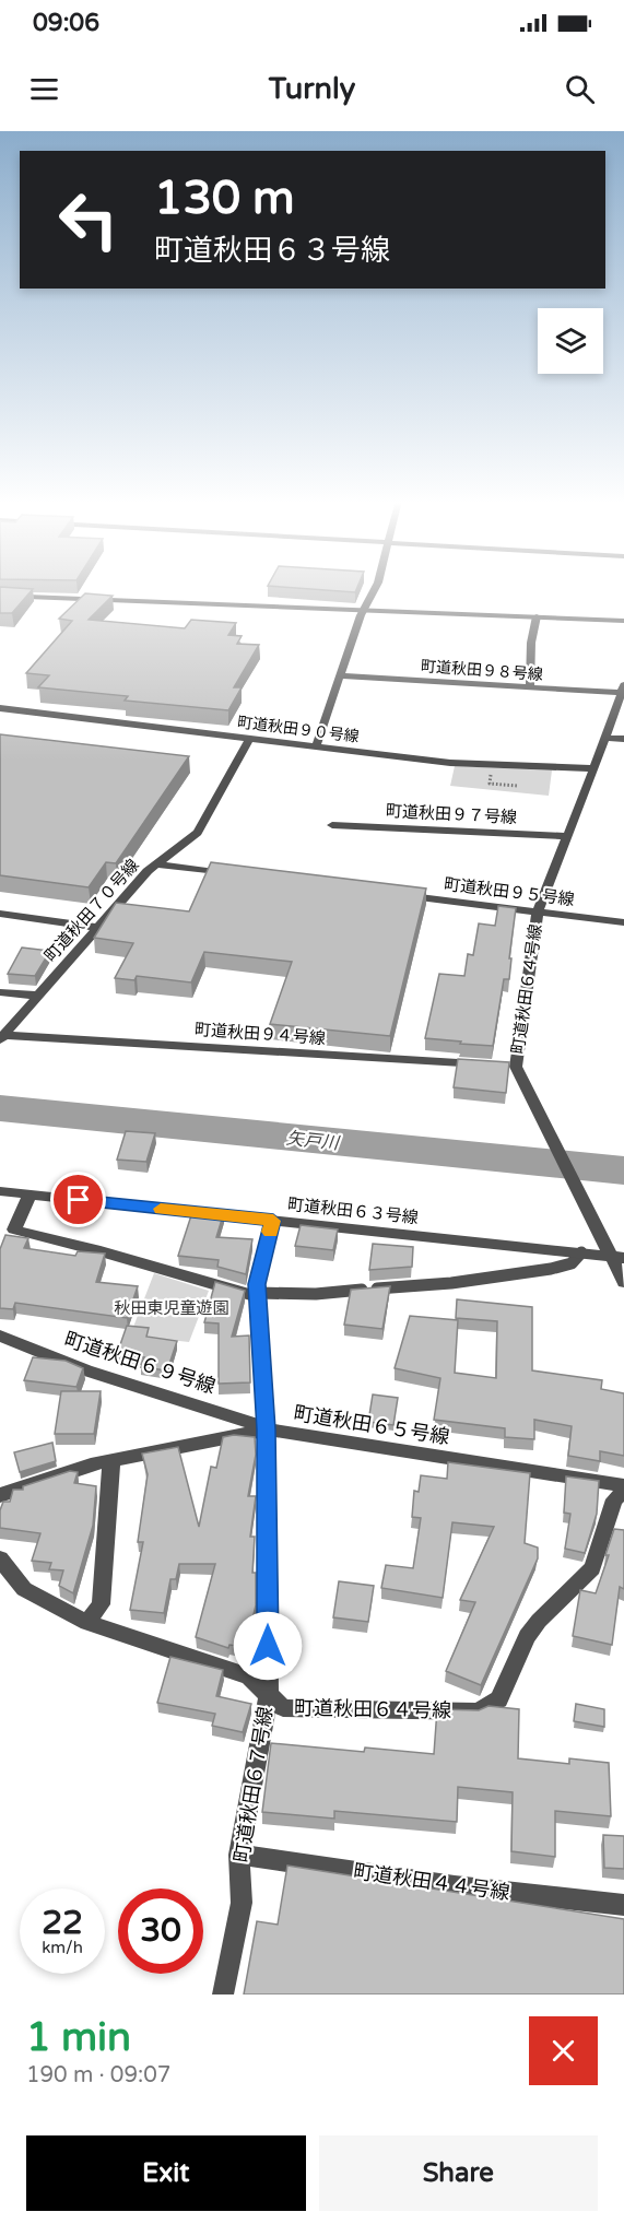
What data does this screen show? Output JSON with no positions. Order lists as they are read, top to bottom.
{
  "streets": {
    "street": [
      "町道秋田９８号線",
      "町道秋田９０号線",
      "町道秋田９７号線",
      "町道秋田９５号線",
      "町道秋田７０号線",
      "町道秋田６４号線",
      "町道秋田９４号線",
      "町道秋田６３号線",
      "町道秋田６９号線",
      "町道秋田６５号線",
      "町道秋田６７号線",
      "町道秋田４４号線"
    ]
  },
  "crossings": [
    ["町道秋田９８号線", "町道秋田６４号線"],
    ["町道秋田９０号線", "町道秋田７０号線"],
    ["町道秋田９０号線", "町道秋田６４号線"],
    ["町道秋田９７号線", "町道秋田６４号線"],
    ["町道秋田９５号線", "町道秋田６４号線"],
    ["町道秋田７０号線", "町道秋田９４号線"],
    ["町道秋田６４号線", "町道秋田９４号線"],
    ["町道秋田６４号線", "町道秋田６３号線"],
    ["町道秋田６４号線", "町道秋田６７号線"],
    ["町道秋田６３号線", "町道秋田６７号線"],
    ["町道秋田６９号線", "町道秋田６５号線"],
    ["町道秋田６９号線", "町道秋田６７号線"],
    ["町道秋田６５号線", "町道秋田６７号線"],
    ["町道秋田６７号線", "町道秋田４４号線"]
  ],
  "water": ["矢戸川"],
  "parks": ["秋田東児童遊園"],
  "page": {
    "status": "09:06",
    "header": "Turnly",
    "turn": ["130 m", "町道秋田６３号線"],
    "speed": "22 km/h",
    "limit": "30",
    "heading": ["1 min", "190 m · 09:07"],
    "buttons": ["Exit", "Share"]
  }
}
